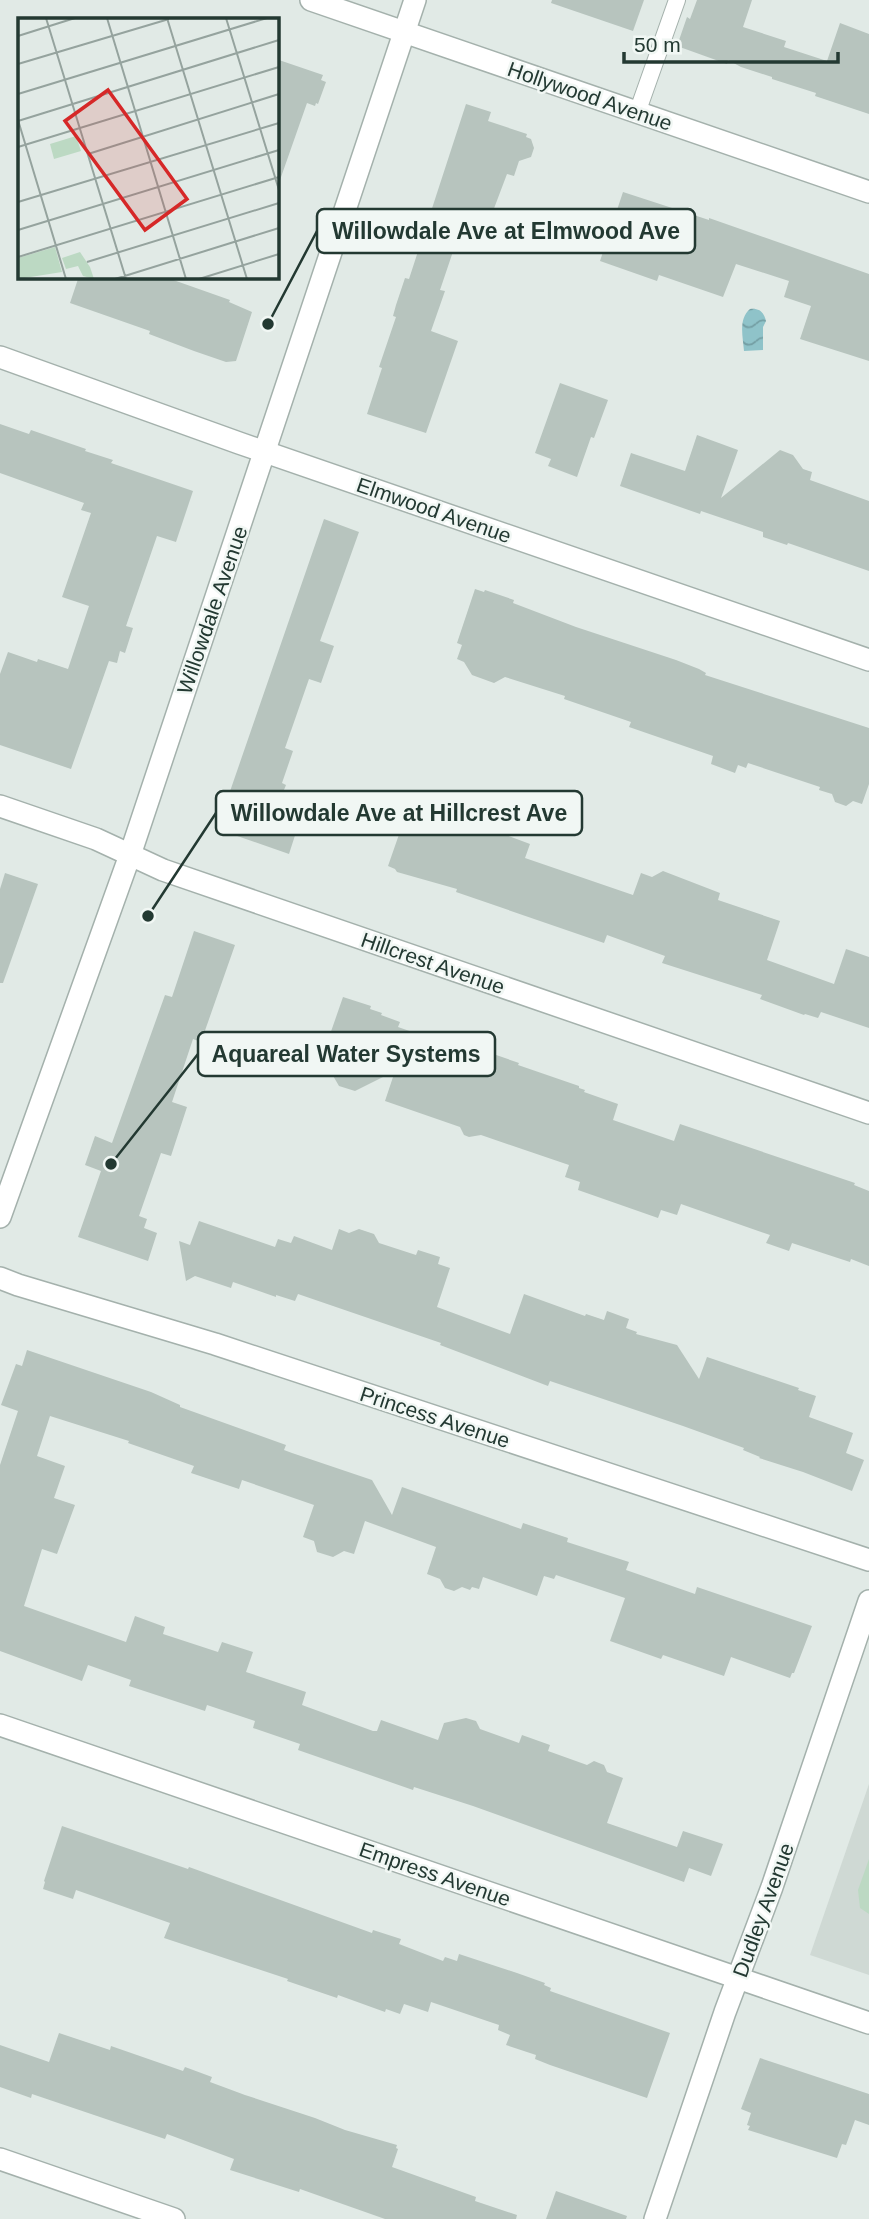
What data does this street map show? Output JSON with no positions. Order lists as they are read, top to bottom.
{
  "streets": {
    "street": [
      "Hollywood Avenue",
      "Elmwood Avenue",
      "Willowdale Avenue",
      "Hillcrest Avenue",
      "Princess Avenue",
      "Empress Avenue",
      "Dudley Avenue"
    ]
  },
  "crossings": [
    ["Hollywood Avenue", "Willowdale Avenue"],
    ["Elmwood Avenue", "Willowdale Avenue"],
    ["Willowdale Avenue", "Hillcrest Avenue"],
    ["Empress Avenue", "Dudley Avenue"]
  ],
  "places": ["Willowdale Ave at Elmwood Ave", "Willowdale Ave at Hillcrest Ave", "Aquareal Water Systems"],
  "scale_bar": "50 m"
}
